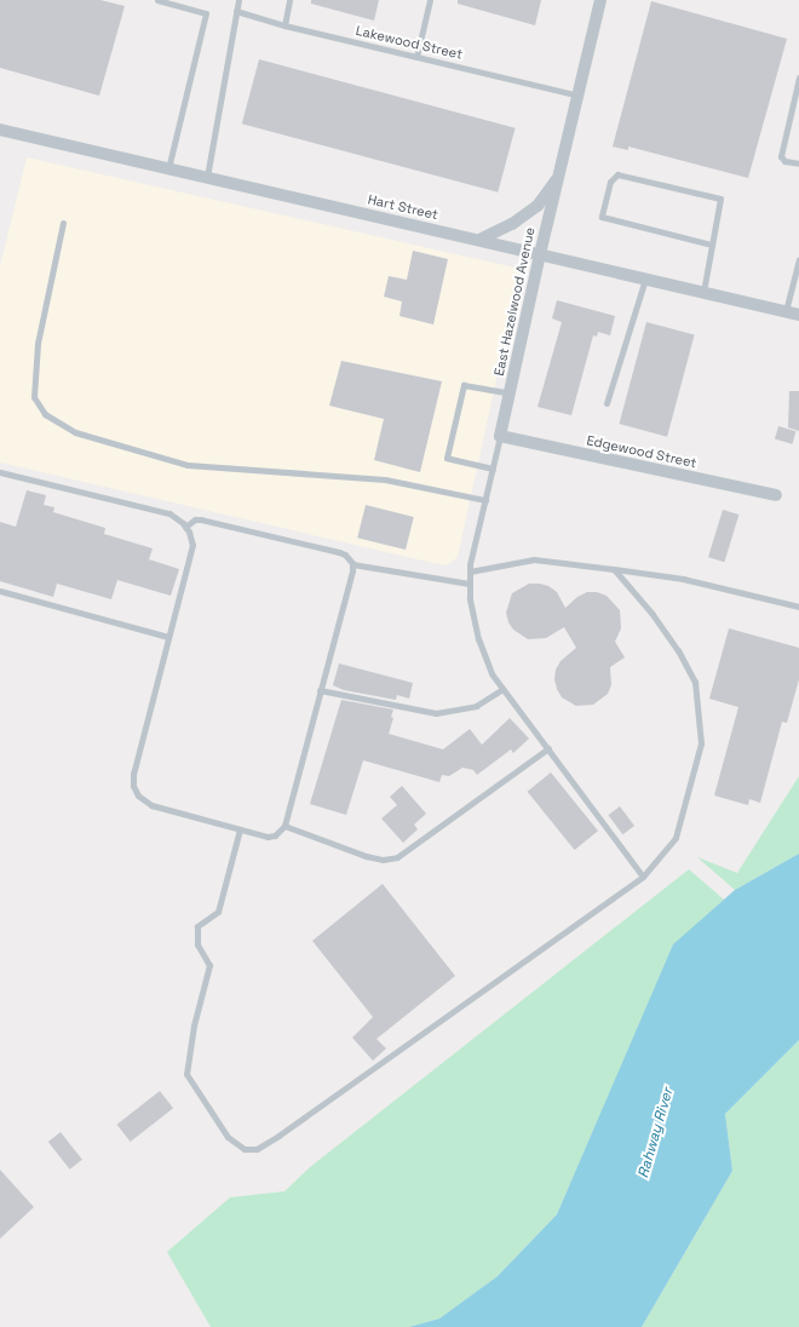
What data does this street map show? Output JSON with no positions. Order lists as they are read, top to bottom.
{
  "streets": {
    "street": ["Hart Street", "East Hazelwood Avenue", "Edgewood Street"],
    "lane": ["Lakewood Street"]
  },
  "crossings": [
    ["Lakewood Street", "East Hazelwood Avenue"],
    ["Hart Street", "East Hazelwood Avenue"],
    ["East Hazelwood Avenue", "Edgewood Street"]
  ],
  "water": ["Rahway River"]
}
